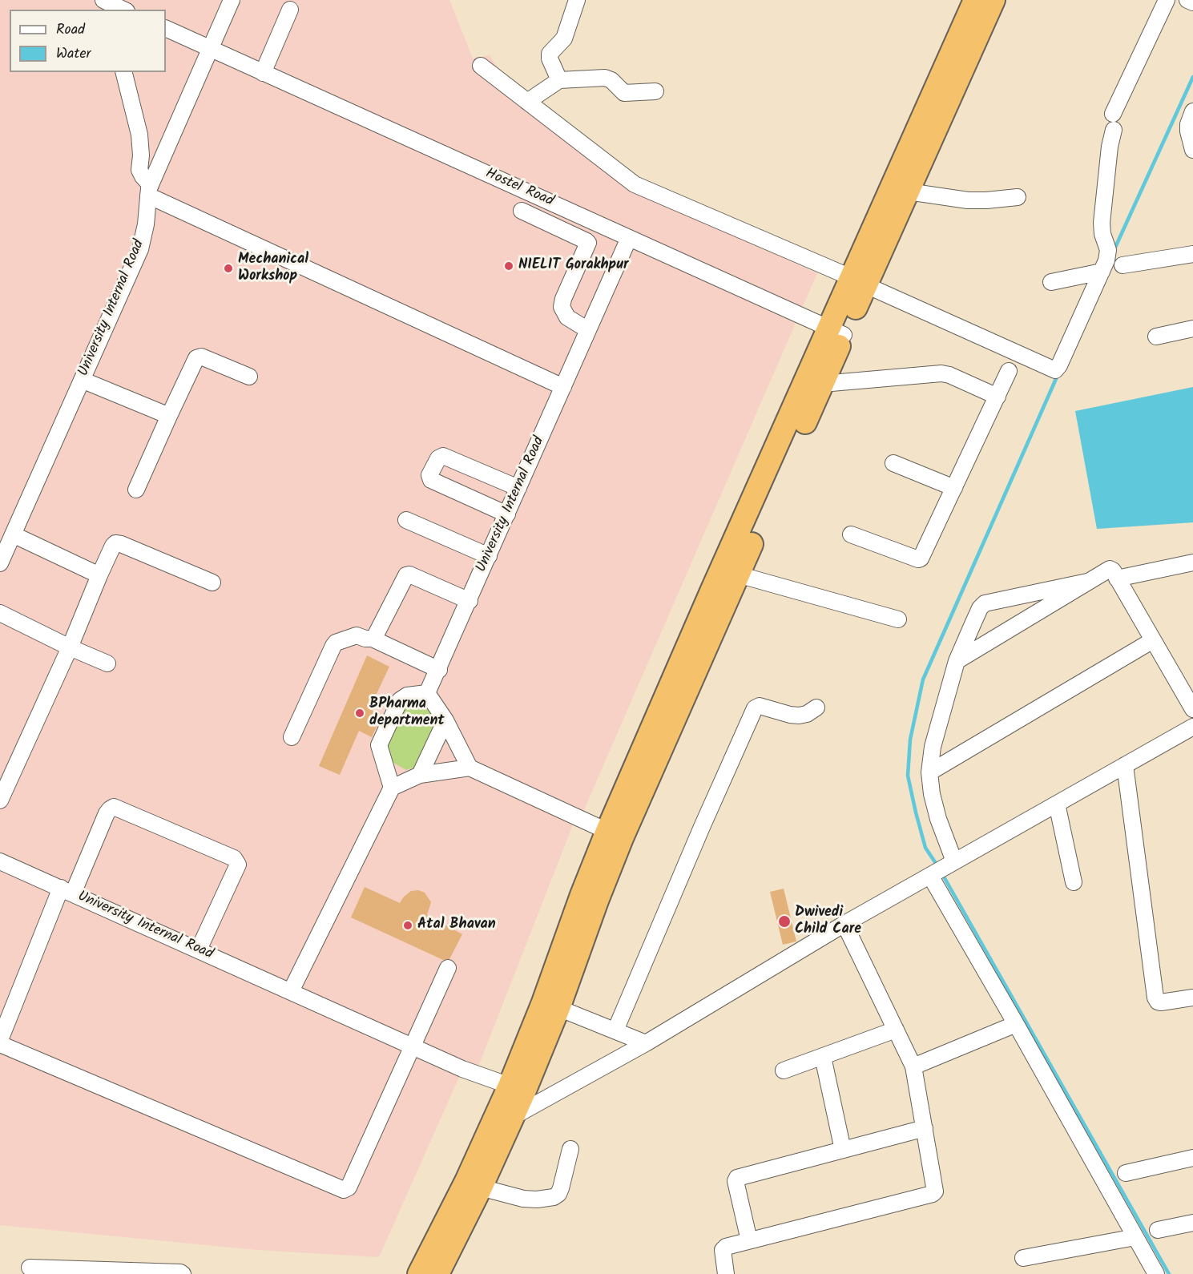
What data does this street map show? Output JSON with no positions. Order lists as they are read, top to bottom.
{
  "streets": {
    "street": ["Hostel Road", "University Internal Road"]
  },
  "crossings": [
    ["Hostel Road", "University Internal Road"]
  ],
  "places": [
    "NIELIT Gorakhpur",
    "Mechanical Workshop",
    "BPharma department",
    "Dwivedi Child Care",
    "Atal Bhavan"
  ],
  "legend": ["Road", "Water"]
}
